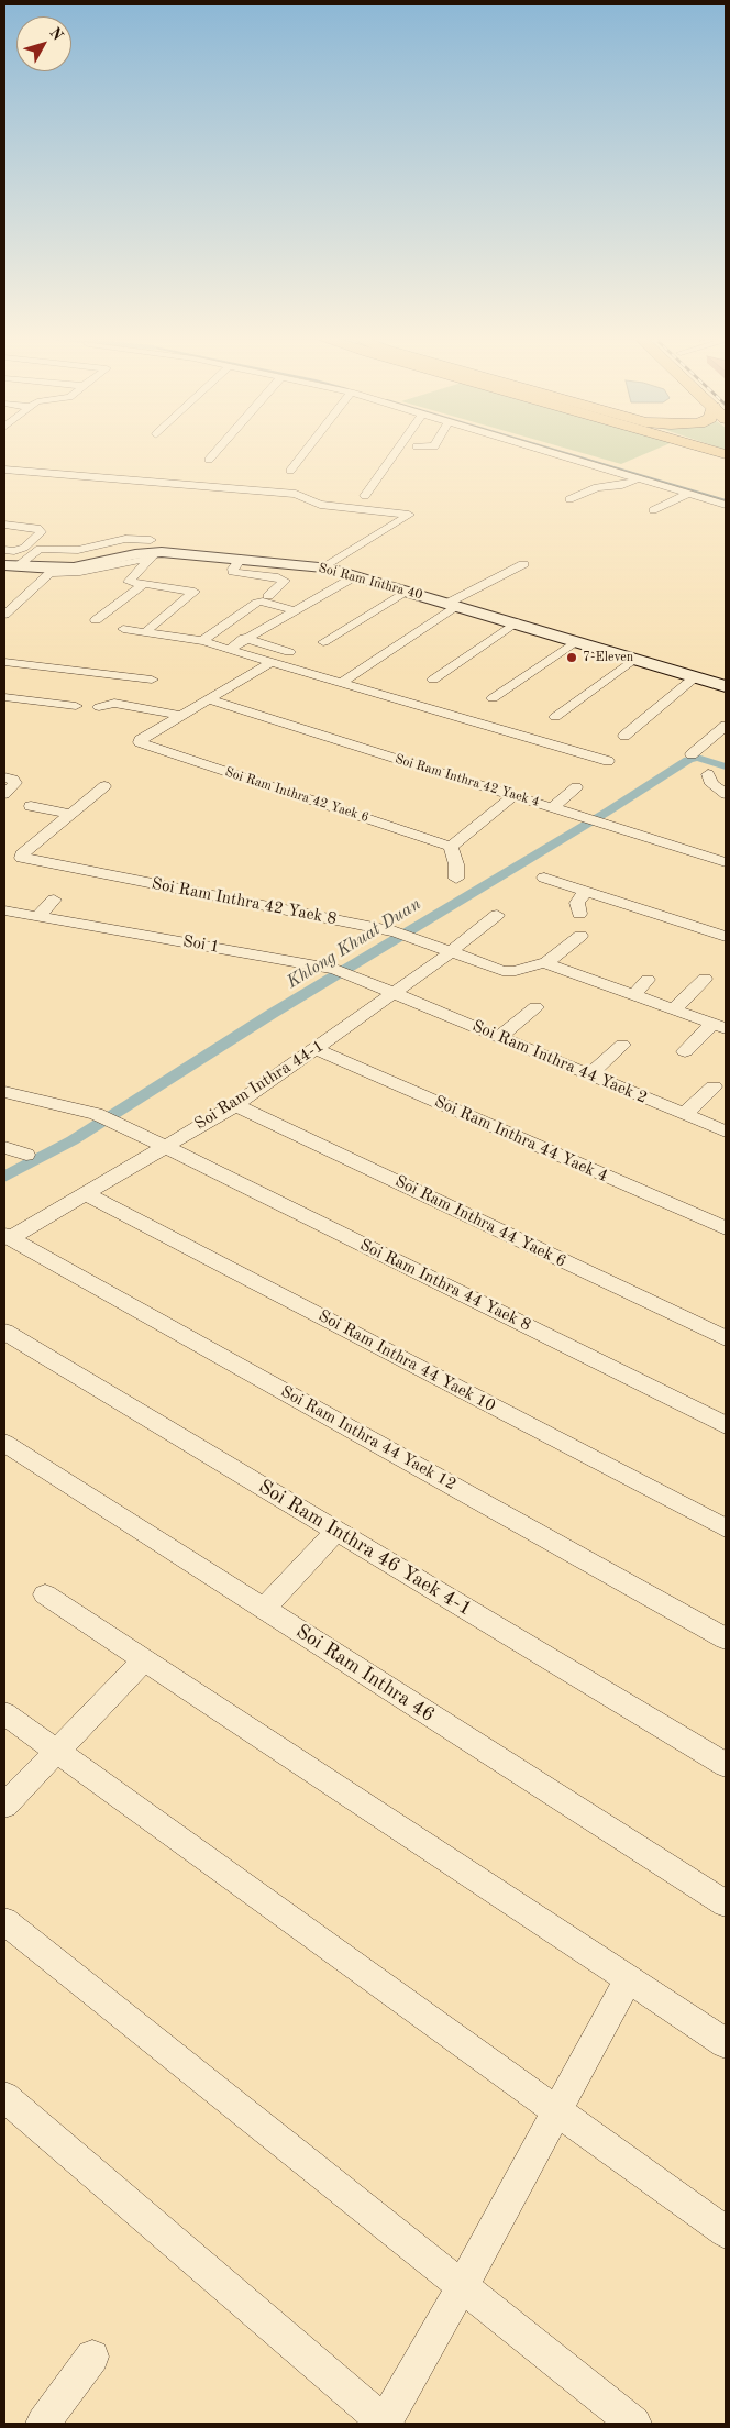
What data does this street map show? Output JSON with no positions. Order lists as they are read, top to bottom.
{
  "streets": {
    "street": [
      "Soi Ram Inthra 40",
      "Soi Ram Inthra 42 Yaek 4",
      "Soi Ram Inthra 42 Yaek 6",
      "Soi Ram Inthra 42 Yaek 8",
      "Soi 1",
      "Soi Ram Inthra 44 Yaek 2",
      "Soi Ram Inthra 44-1",
      "Soi Ram Inthra 44 Yaek 4",
      "Soi Ram Inthra 44 Yaek 6",
      "Soi Ram Inthra 44 Yaek 8",
      "Soi Ram Inthra 44 Yaek 10",
      "Soi Ram Inthra 44 Yaek 12",
      "Soi Ram Inthra 46 Yaek 4-1",
      "Soi Ram Inthra 46"
    ]
  },
  "crossings": [
    ["Soi Ram Inthra 42 Yaek 8", "Soi Ram Inthra 44-1"],
    ["Soi 1", "Soi Ram Inthra 44 Yaek 2"],
    ["Soi 1", "Soi Ram Inthra 44-1"],
    ["Soi Ram Inthra 44 Yaek 2", "Soi Ram Inthra 44-1"],
    ["Soi Ram Inthra 44-1", "Soi Ram Inthra 44 Yaek 4"],
    ["Soi Ram Inthra 44-1", "Soi Ram Inthra 44 Yaek 6"],
    ["Soi Ram Inthra 44-1", "Soi Ram Inthra 44 Yaek 8"],
    ["Soi Ram Inthra 44-1", "Soi Ram Inthra 44 Yaek 10"],
    ["Soi Ram Inthra 44-1", "Soi Ram Inthra 44 Yaek 12"]
  ],
  "water": ["Khlong Khuat Duan"],
  "places": ["7-Eleven"],
  "north": "top right"
}
